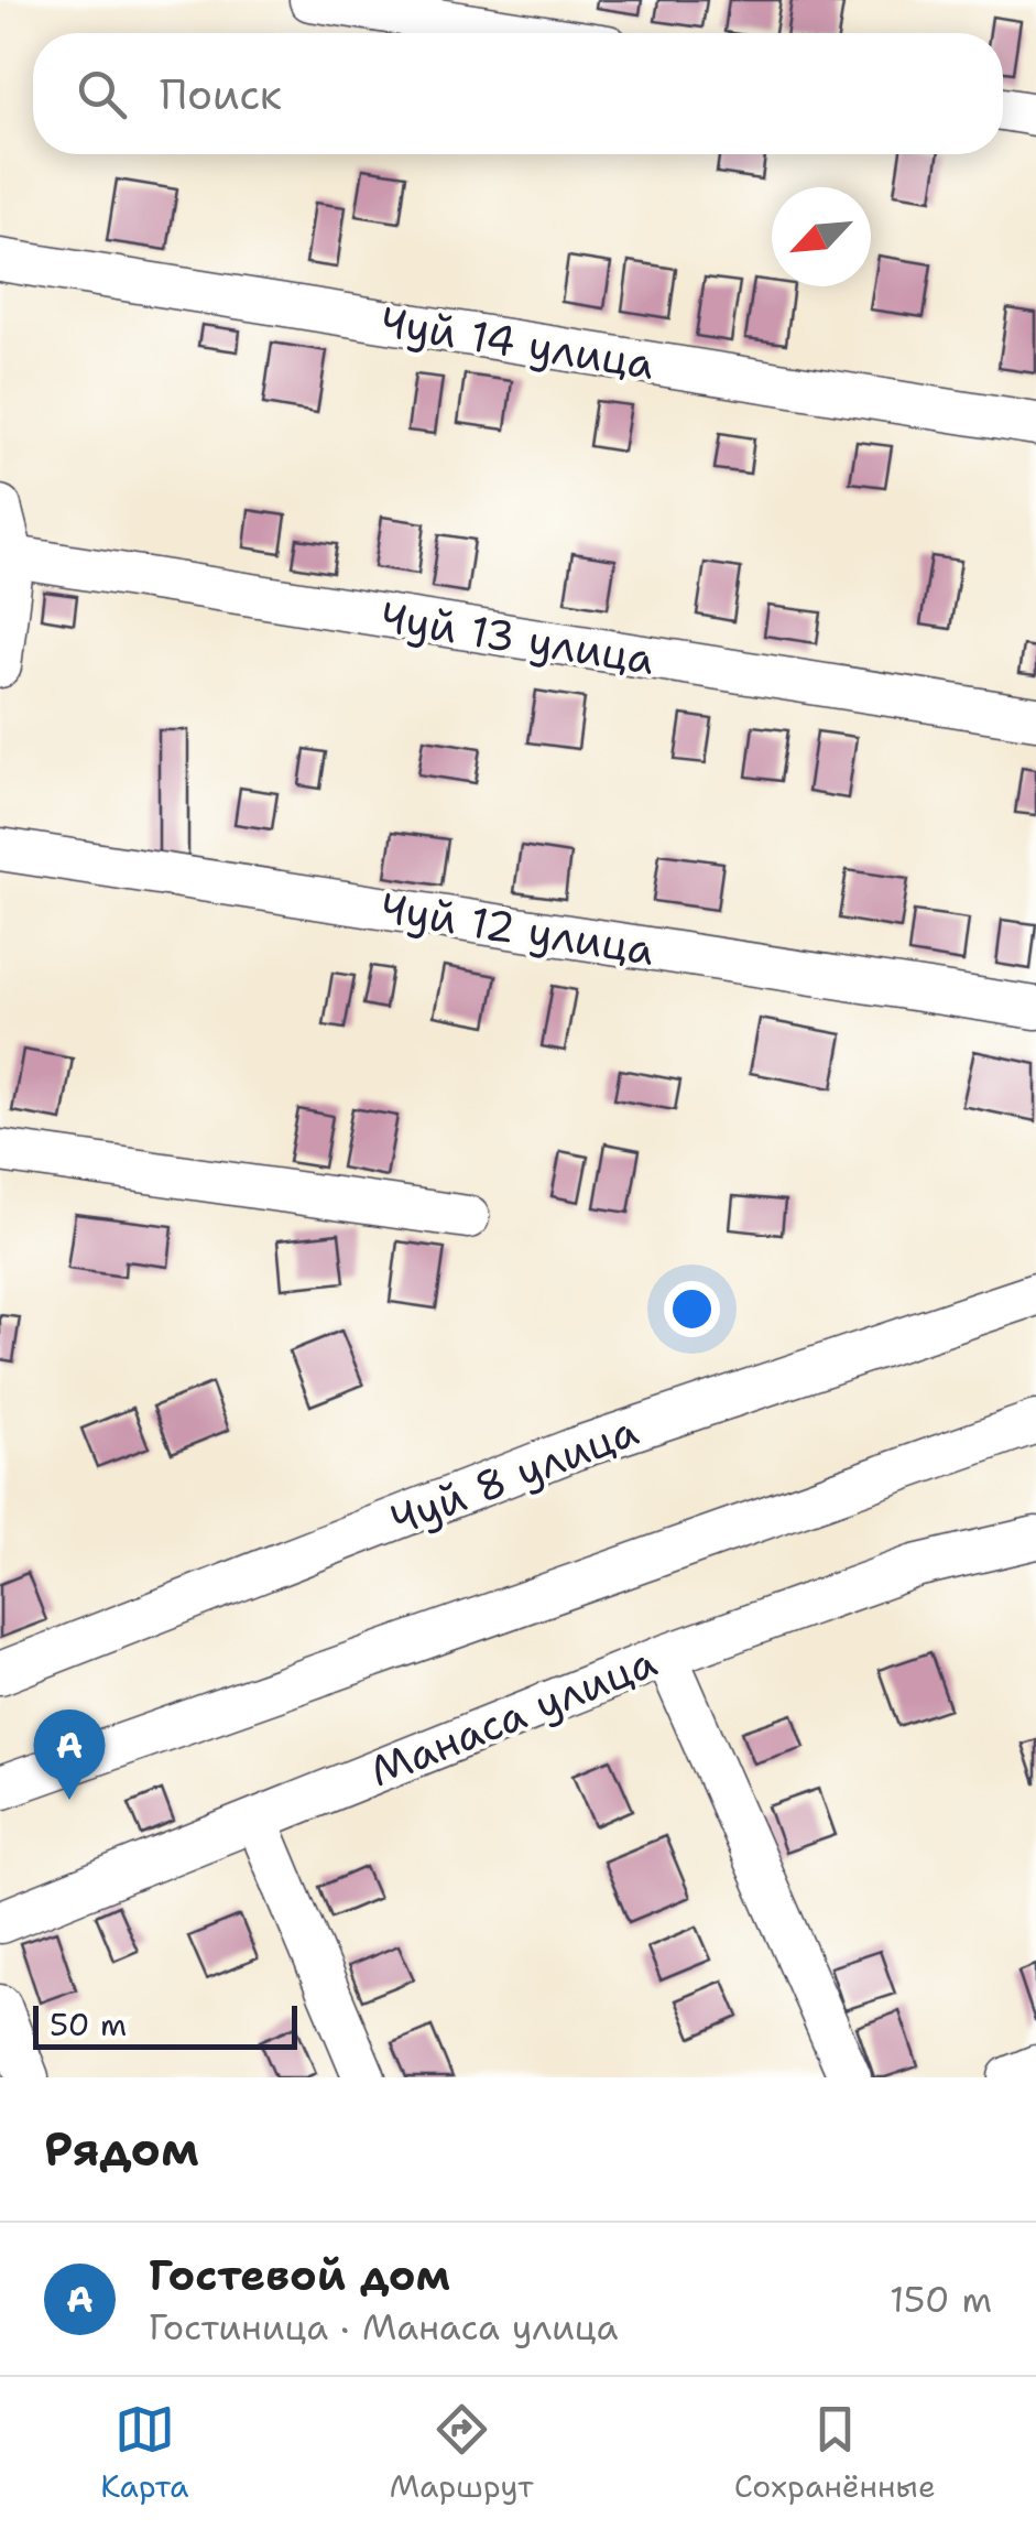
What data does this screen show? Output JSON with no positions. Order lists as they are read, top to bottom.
{
  "streets": {
    "street": [
      "Чуй 14 улица",
      "Чуй 13 улица",
      "Чуй 12 улица",
      "Чуй 8 улица",
      "Манаса улица"
    ]
  },
  "scale_bar": "50 m",
  "north": "bottom left",
  "page": {
    "search": "Поиск",
    "pins": "A",
    "scale": "50 m",
    "heading": "Рядом",
    "list": [
      {
        "mark": "A",
        "name": "Гостевой дом",
        "note": "Гостиница · Манаса улица",
        "value": "150 m"
      }
    ],
    "nav": ["Карта", "Маршрут", "Сохранённые"]
  }
}
